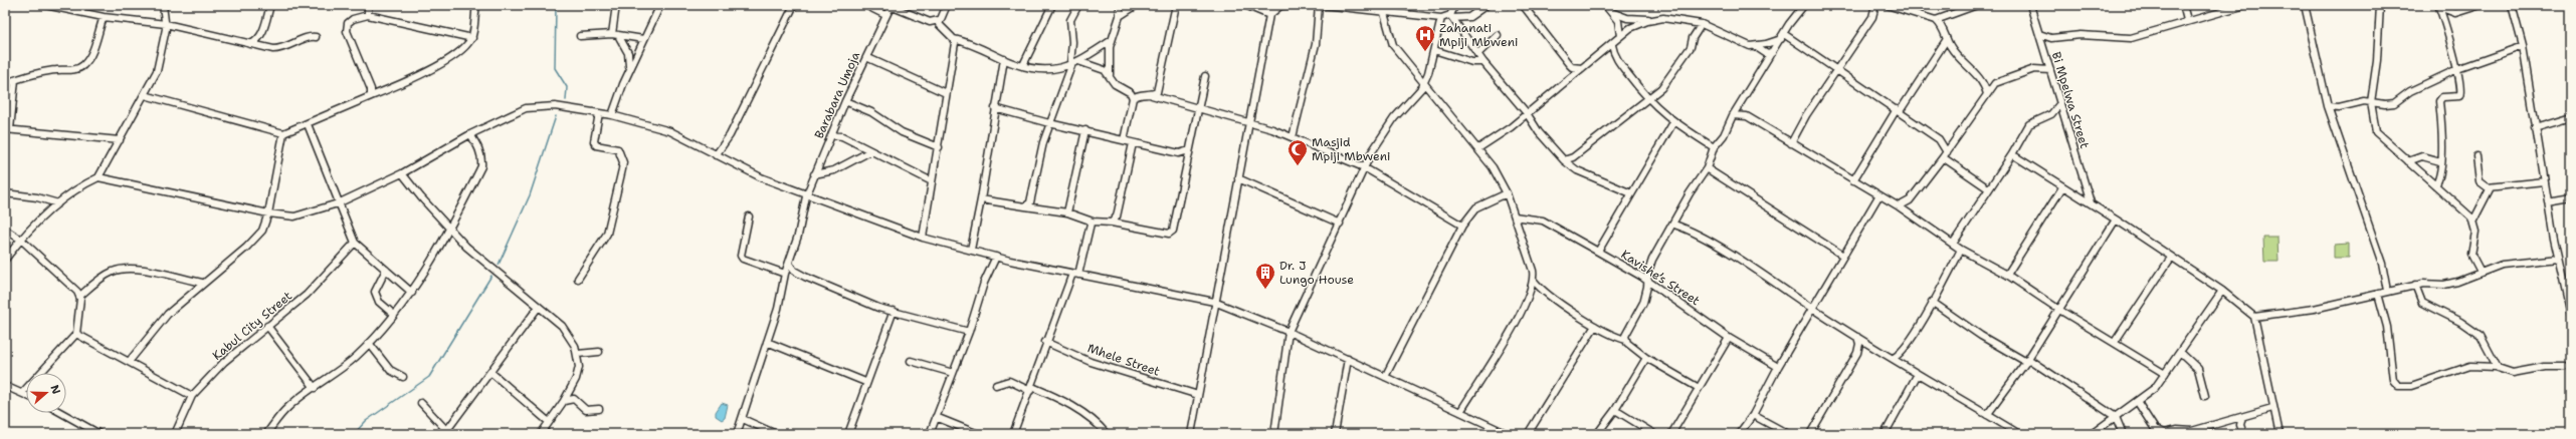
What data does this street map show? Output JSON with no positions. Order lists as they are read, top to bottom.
{
  "streets": {
    "street": [
      "Barabara Umoja",
      "Bi Mpelwa Street",
      "Kavishe’s Street",
      "Kabul City Street",
      "Mhele Street"
    ]
  },
  "places": {
    "hospital": ["Zahanati Mpiji Mbweni"],
    "mosque": ["Masjid Mpiji Mbweni"],
    "building": ["Dr. J Lungo House"]
  },
  "north": "right"
}
